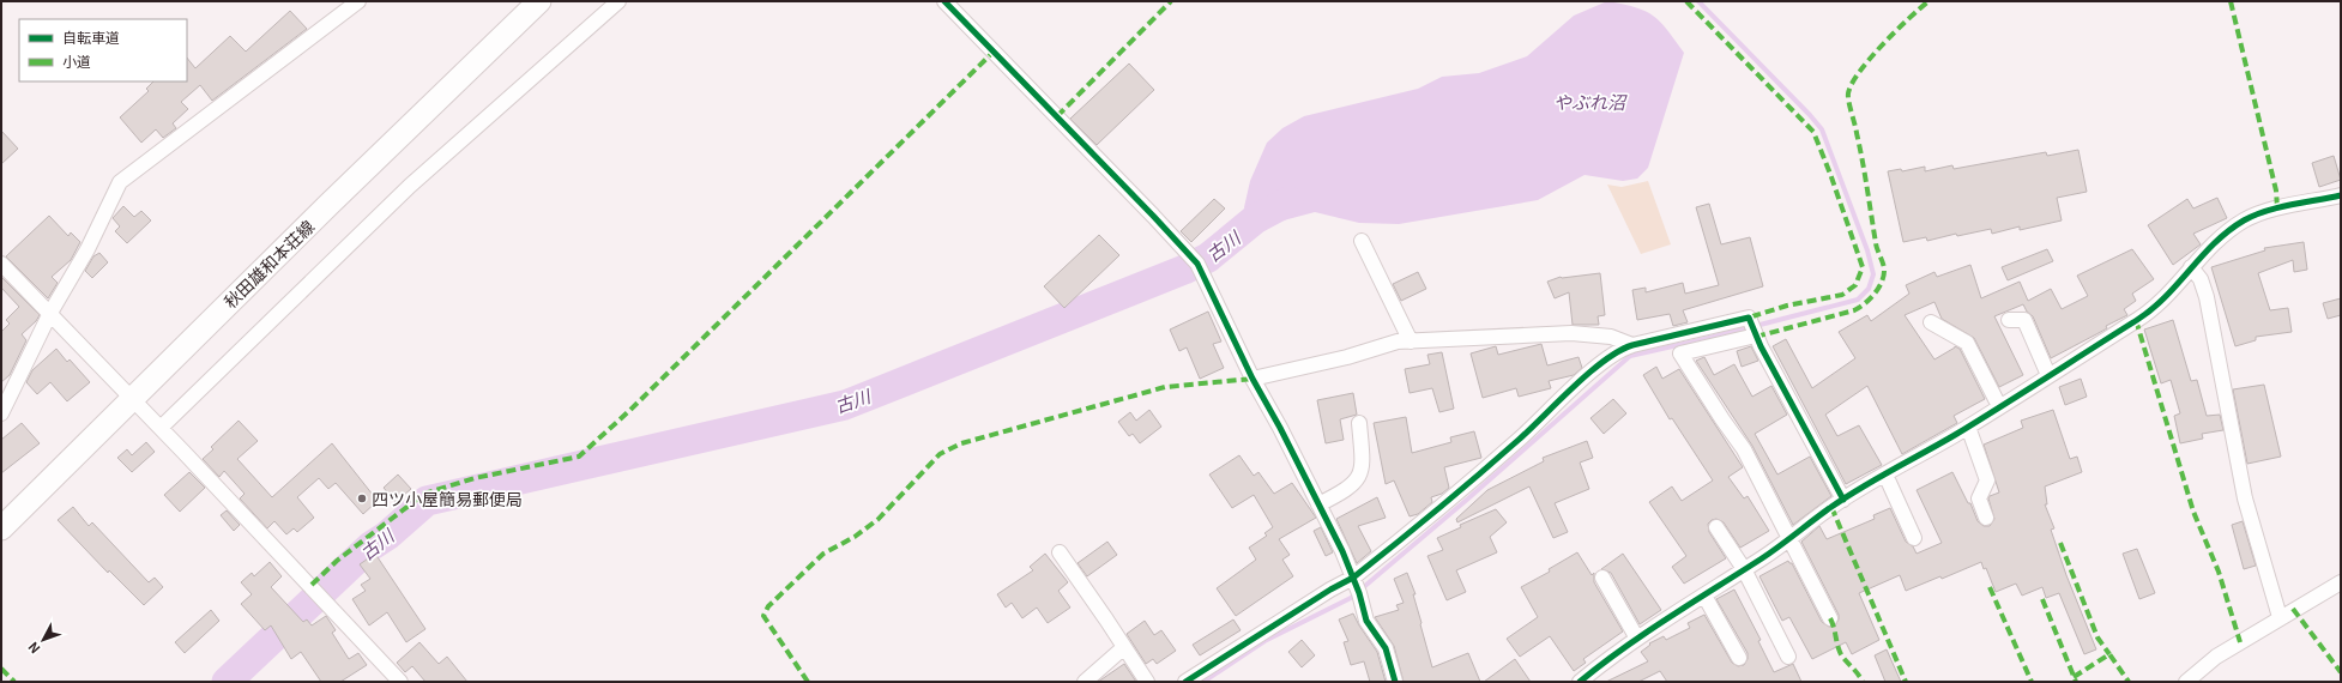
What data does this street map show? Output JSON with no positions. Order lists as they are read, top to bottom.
{
  "streets": {
    "main road": ["秋田雄和本荘線"]
  },
  "water": ["やぶれ沼", "古川"],
  "places": ["四ツ小屋簡易郵便局"],
  "legend": ["自転車道", "小道"],
  "north": "bottom left"
}
